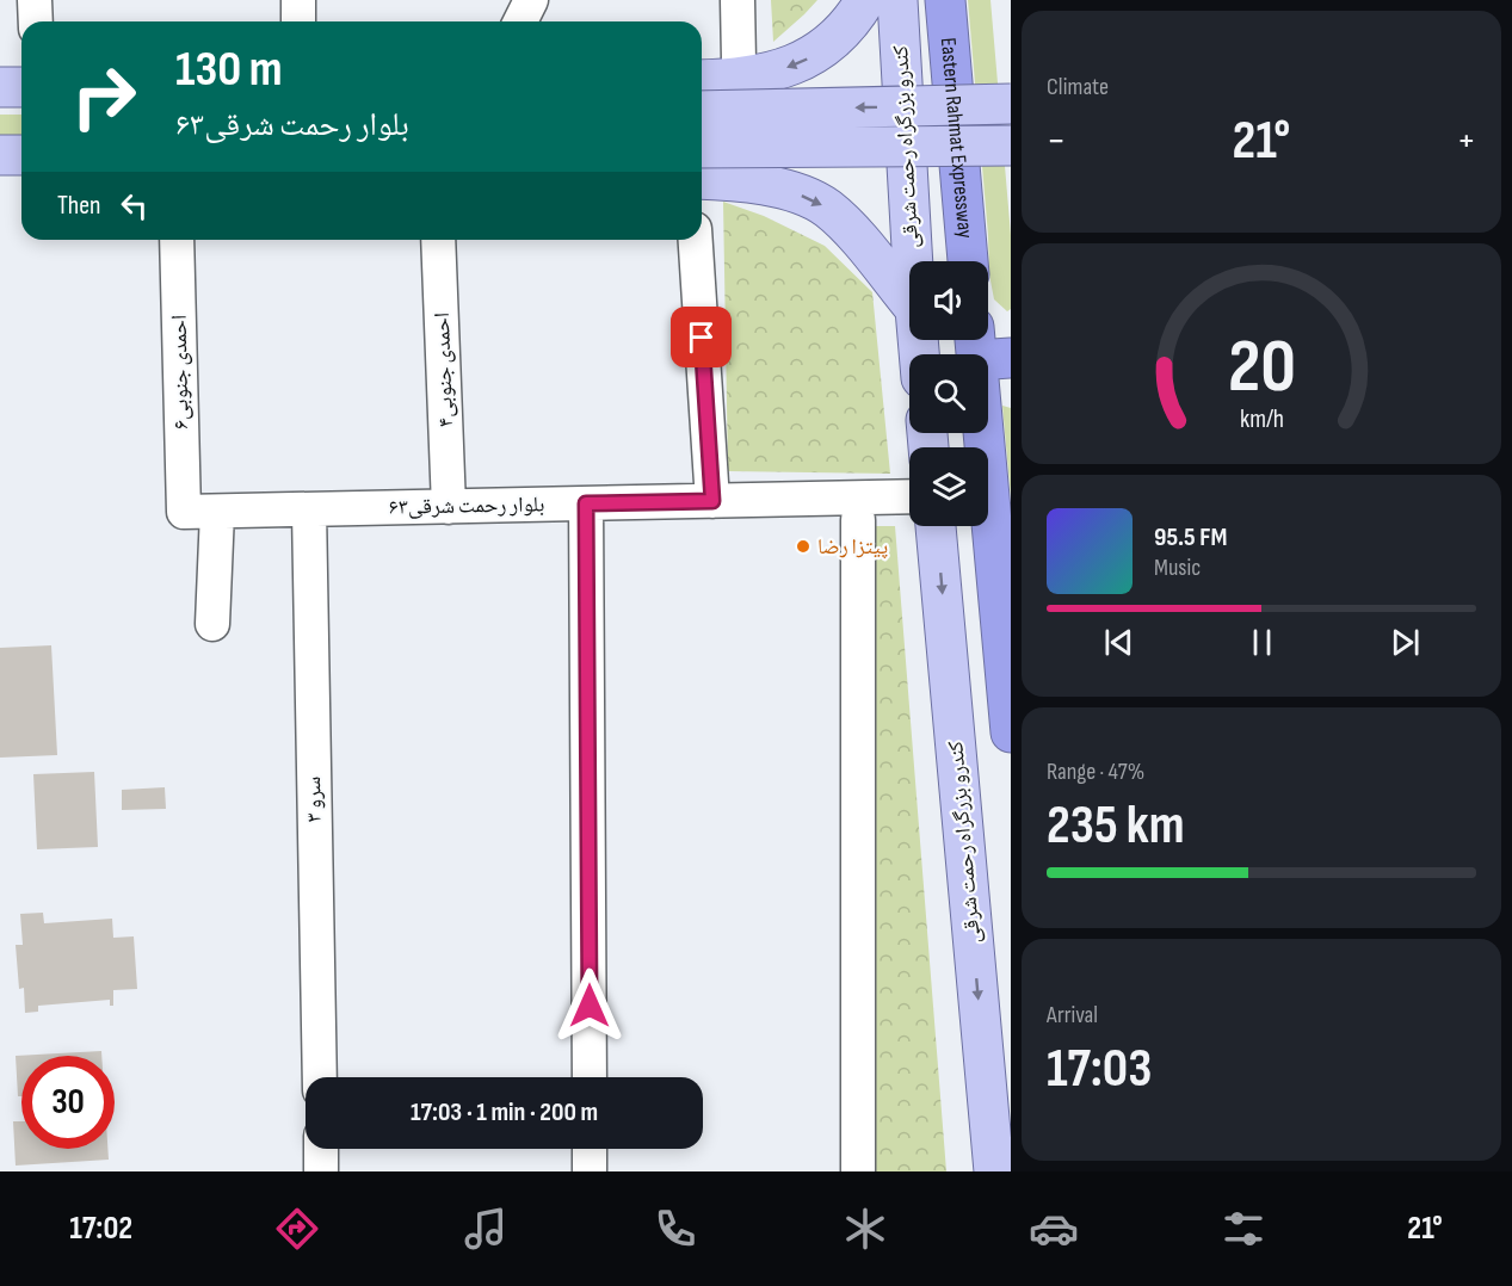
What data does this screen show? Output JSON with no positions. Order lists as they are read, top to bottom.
{
  "streets": {
    "highway": ["Eastern Rahmat Expressway"],
    "main road": ["کندرو بزرگراه رحمت شرقی"],
    "street": [
      "احمدی جنوبی۴",
      "احمدی جنوبی۶",
      "بلوار رحمت شرقی۶۳",
      "سرو ۳"
    ]
  },
  "crossings": [
    ["احمدی جنوبی۴", "بلوار رحمت شرقی۶۳"],
    ["احمدی جنوبی۶", "بلوار رحمت شرقی۶۳"],
    ["بلوار رحمت شرقی۶۳", "سرو ۳"]
  ],
  "one_way": ["کندرو بزرگراه رحمت شرقی"],
  "places": ["پیتزا رضا"],
  "page": {
    "tile": [
      "Climate",
      ["Range · 47%", "235 km"],
      ["Arrival", "17:03"]
    ],
    "turn": ["130 m", "بلوار رحمت شرقی۶۳"],
    "heat": ["−", "21°", "+"],
    "then": "Then",
    "song": ["95.5 FM", "Music"],
    "limit": "30",
    "trip": "17:03 · 1 min · 200 m",
    "tabs": ["17:02", "21°"],
    "gauge": ["20", "km/h"]
  }
}
